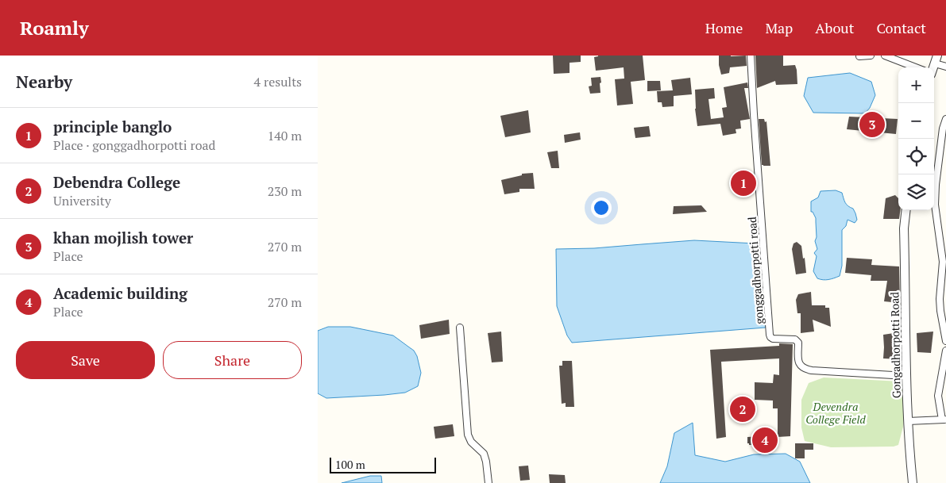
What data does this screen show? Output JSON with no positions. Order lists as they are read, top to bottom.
{
  "streets": {
    "street": ["gonggadhorpotti road", "Gongadhorpotti Road"]
  },
  "crossings": [
    ["gonggadhorpotti road", "Gongadhorpotti Road"]
  ],
  "parks": ["Devendra College Field"],
  "scale_bar": "100 m",
  "page": {
    "header": "Roamly",
    "nav": [
      "Home",
      "Map",
      "About",
      "Contact"
    ],
    "heading": ["Nearby", "4 results"],
    "map_buttons": ["+", "−"],
    "list": [
      {
        "mark": "1",
        "name": "principle banglo",
        "note": "Place · gonggadhorpotti road",
        "value": "140 m"
      },
      {
        "mark": "2",
        "name": "Debendra College",
        "note": "University",
        "value": "230 m"
      },
      {
        "mark": "3",
        "name": "khan mojlish tower",
        "note": "Place",
        "value": "270 m"
      },
      {
        "mark": "4",
        "name": "Academic building",
        "note": "Place",
        "value": "270 m"
      }
    ],
    "pins": [
      "3",
      "1",
      "2",
      "4"
    ],
    "buttons": ["Save", "Share"],
    "scale": "100 m"
  }
}
